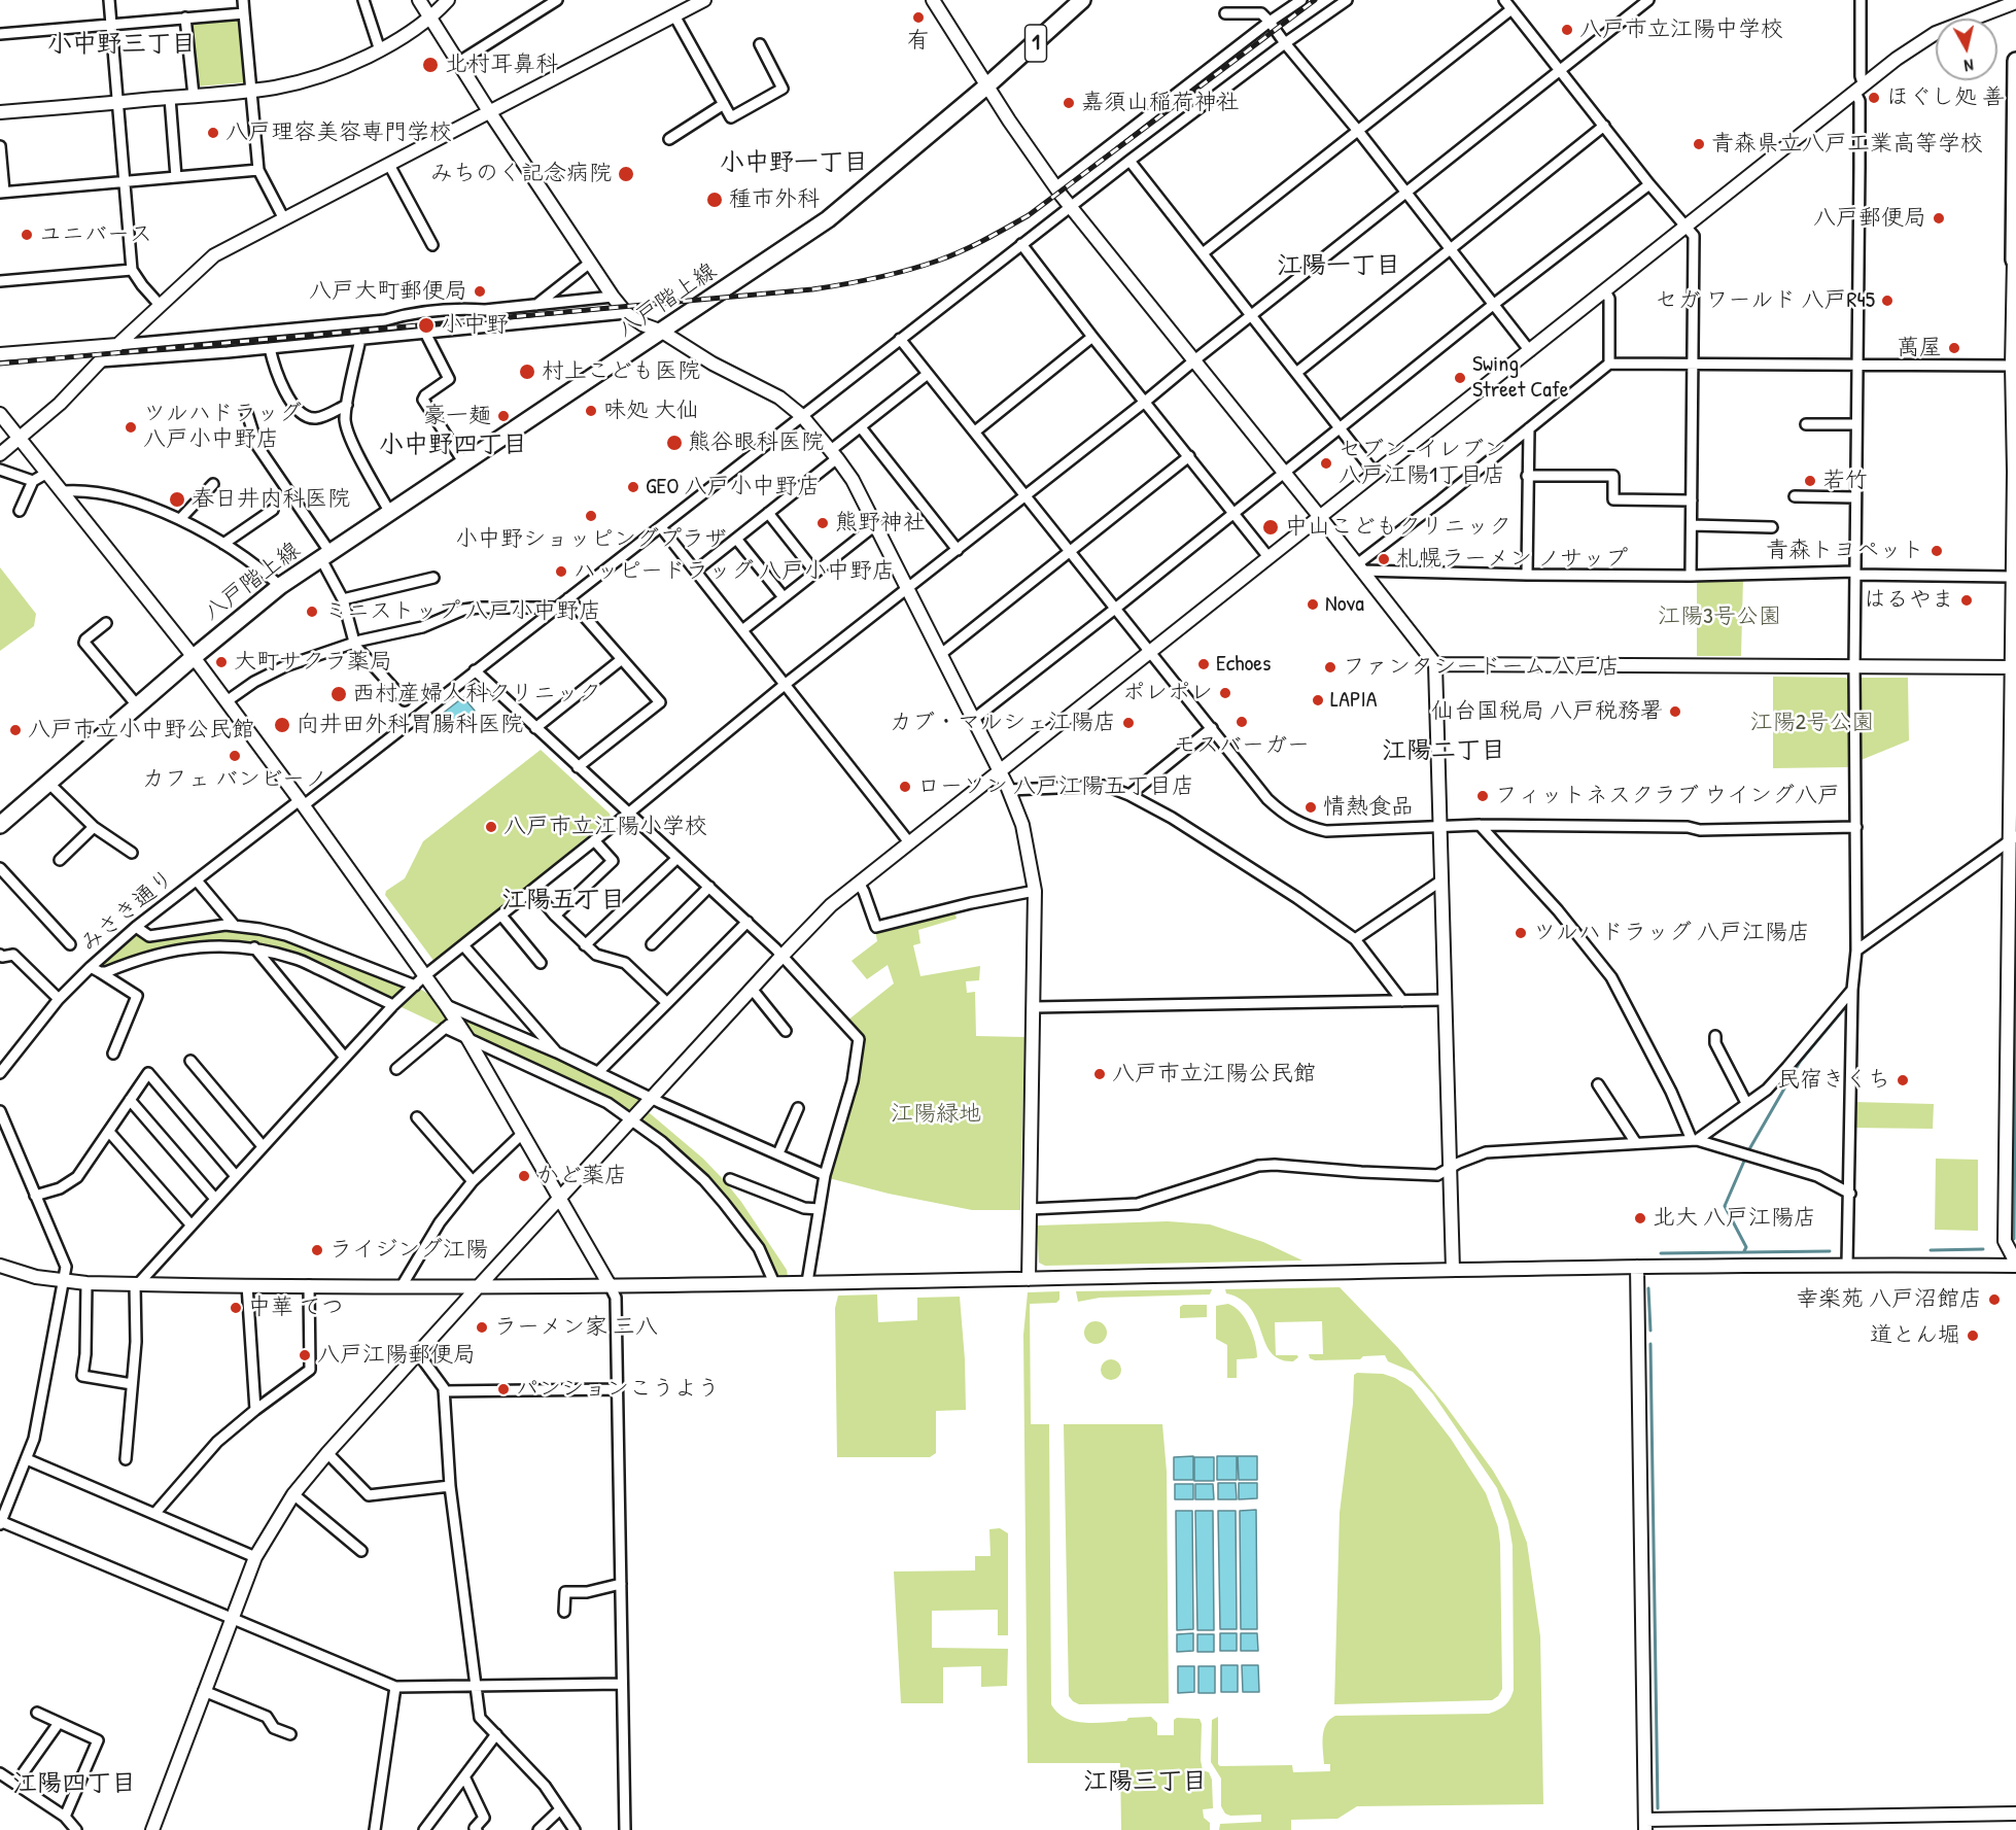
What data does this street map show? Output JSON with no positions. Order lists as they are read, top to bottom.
{
  "streets": {
    "main road": ["1", "八戸階上線"],
    "street": ["みさき通り"]
  },
  "districts": [
    "小中野三丁目",
    "小中野一丁目",
    "江陽一丁目",
    "小中野四丁目",
    "江陽二丁目",
    "江陽五丁目",
    "江陽三丁目",
    "江陽四丁目"
  ],
  "parks": ["江陽3号公園", "江陽2号公園", "江陽緑地"],
  "places": [
    "有",
    "八戸市立江陽中学校",
    "北村耳鼻科",
    "ほぐし処 善",
    "嘉須山稲荷神社",
    "八戸理容美容専門学校",
    "青森県立八戸工業高等学校",
    "みちのく記念病院",
    "種市外科",
    "八戸郵便局",
    "ユニバース",
    "八戸大町郵便局",
    "セガ ワールド 八戸R45",
    "小中野",
    "萬屋",
    "村上こども医院",
    "Swing Street Cafe",
    "味処 大仙",
    "豪一麺",
    "ツルハドラッグ 八戸小中野店",
    "熊谷眼科医院",
    "セブン-イレブン 八戸江陽1丁目店",
    "若竹",
    "GEO 八戸小中野店",
    "春日井内科医院",
    "小中野ショッピングプラザ",
    "熊野神社",
    "中山こどもクリニック",
    "青森トヨペット",
    "札幌ラーメン ノサップ",
    "ハッピードラッグ 八戸小中野店",
    "はるやま",
    "Nova",
    "ミニストップ 八戸小中野店",
    "大町サクラ薬局",
    "Echoes",
    "ファンタシードーム 八戸店",
    "ポレポレ",
    "西村産婦人科クリニック",
    "LAPIA",
    "仙台国税局 八戸税務署",
    "モスバーガー",
    "カブ・マルシェ江陽店",
    "向井田外科胃腸科医院",
    "八戸市立小中野公民館",
    "カフェ バンビーノ",
    "ローソン 八戸江陽五丁目店",
    "フィットネスクラブ ウイング八戸",
    "情熱食品",
    "八戸市立江陽小学校",
    "ツルハドラッグ 八戸江陽店",
    "八戸市立江陽公民館",
    "民宿きくち",
    "かど薬店",
    "北大 八戸江陽店",
    "ライジング江陽",
    "幸楽苑 八戸沼館店",
    "中華 てつ",
    "ラーメン家 三八",
    "道とん堀",
    "八戸江陽郵便局",
    "パンションこうよう"
  ],
  "north": "bottom"
}
